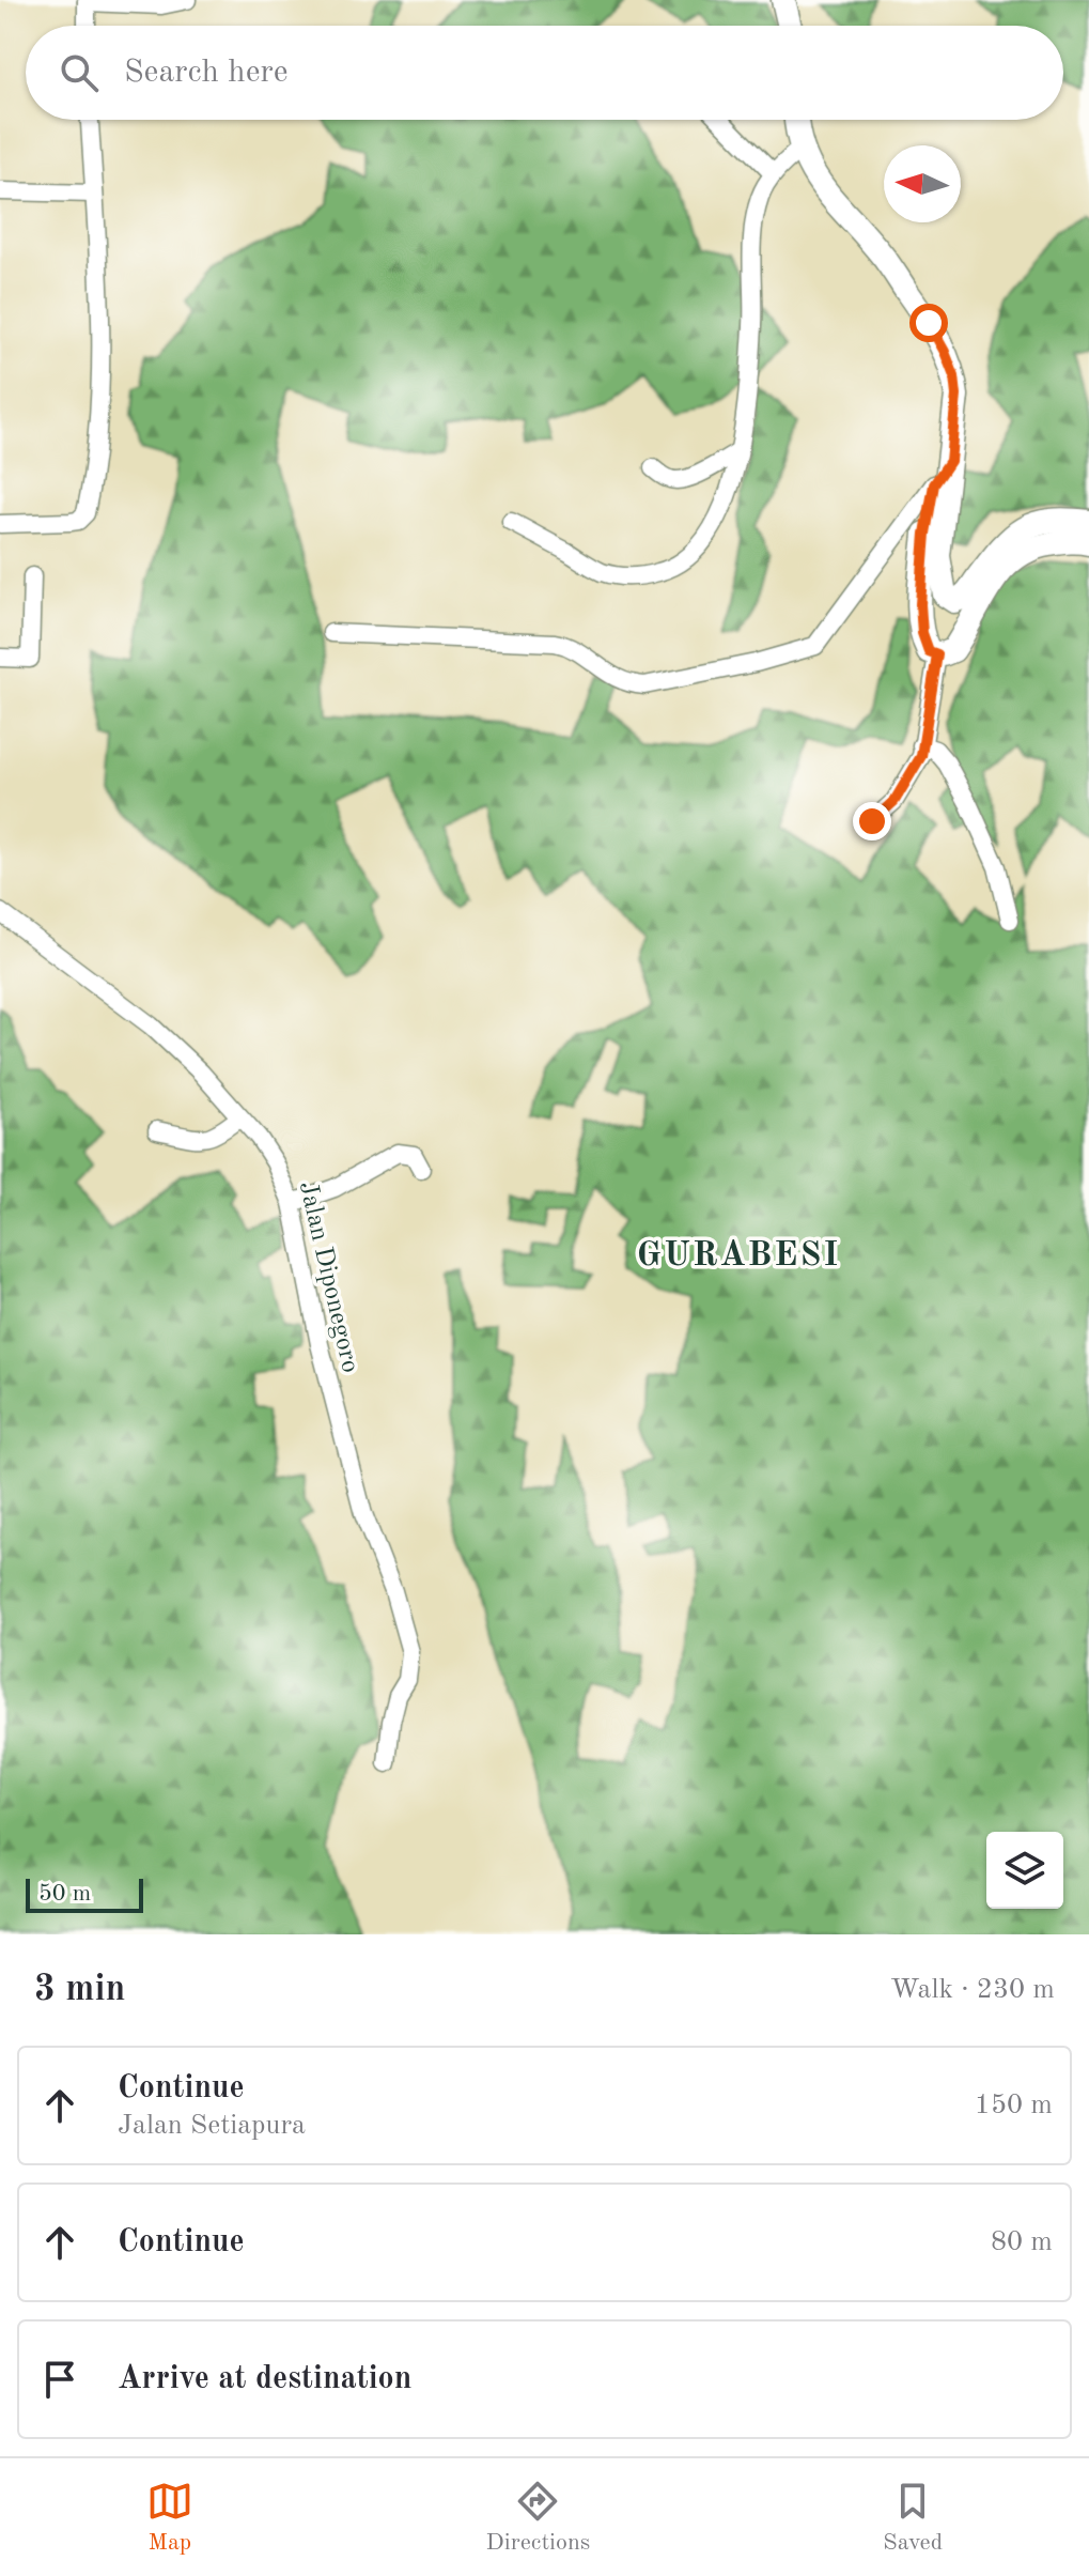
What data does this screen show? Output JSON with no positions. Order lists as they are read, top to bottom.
{
  "streets": {
    "street": ["Jalan Diponegoro"]
  },
  "districts": ["GURABESI"],
  "scale_bar": "50 m",
  "north": "left",
  "page": {
    "search": "Search here",
    "scale": "50 m",
    "heading": ["3 min", "Walk · 230 m"],
    "list": [
      ["Continue", "Jalan Setiapura", "150 m"],
      ["Continue", "80 m"],
      "Arrive at destination"
    ],
    "nav": ["Map", "Directions", "Saved"]
  }
}
